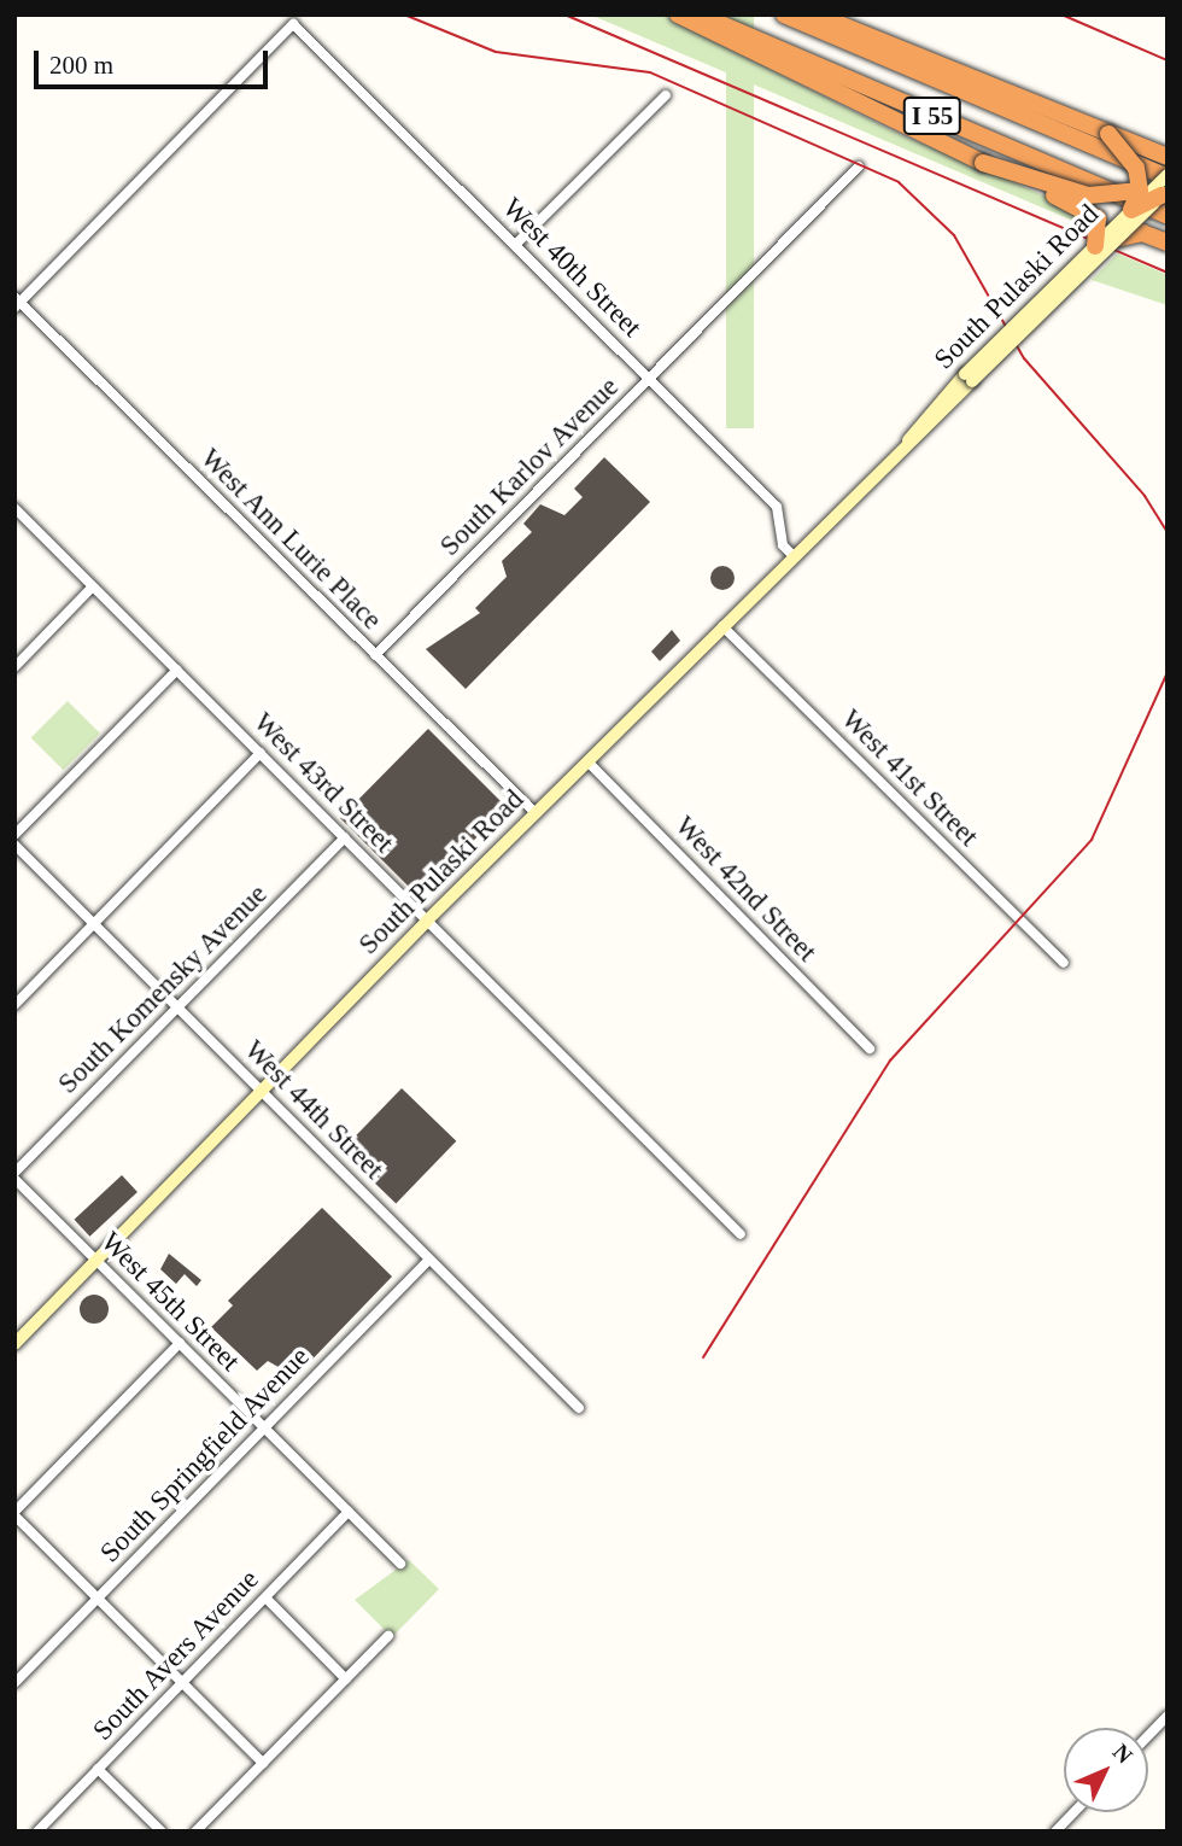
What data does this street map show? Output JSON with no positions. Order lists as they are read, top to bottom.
{
  "streets": {
    "highway": ["I 55"],
    "main road": ["South Pulaski Road"],
    "street": [
      "West 40th Street",
      "South Karlov Avenue",
      "West Ann Lurie Place",
      "West 41st Street",
      "West 43rd Street",
      "West 42nd Street",
      "South Komensky Avenue",
      "West 44th Street",
      "West 45th Street",
      "South Springfield Avenue",
      "South Avers Avenue"
    ]
  },
  "crossings": [
    ["I 55", "South Pulaski Road"],
    ["West 40th Street", "South Pulaski Road"],
    ["West 40th Street", "South Karlov Avenue"],
    ["West 40th Street", "West Ann Lurie Place"],
    ["South Pulaski Road", "West Ann Lurie Place"],
    ["South Pulaski Road", "West 41st Street"],
    ["South Pulaski Road", "West 43rd Street"],
    ["South Pulaski Road", "West 42nd Street"],
    ["South Pulaski Road", "West 44th Street"],
    ["South Pulaski Road", "West 45th Street"],
    ["South Karlov Avenue", "West Ann Lurie Place"],
    ["West 43rd Street", "South Komensky Avenue"],
    ["South Komensky Avenue", "West 44th Street"],
    ["South Komensky Avenue", "West 45th Street"],
    ["West 44th Street", "South Springfield Avenue"],
    ["West 45th Street", "South Springfield Avenue"],
    ["West 45th Street", "South Avers Avenue"]
  ],
  "scale_bar": "200 m",
  "north": "top right"
}
